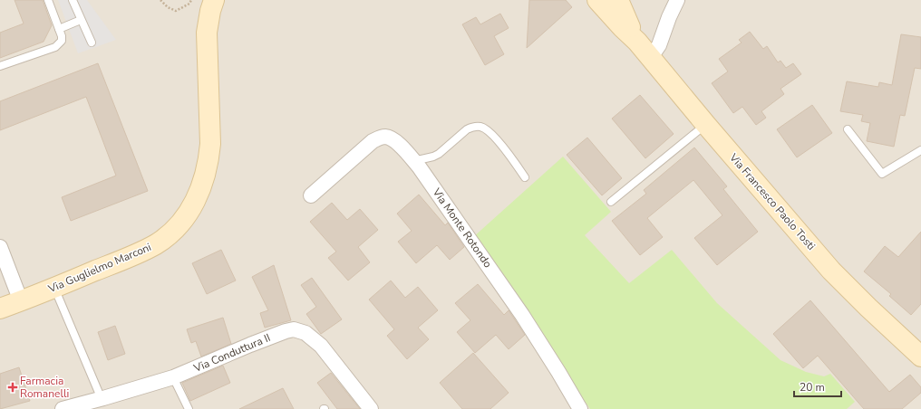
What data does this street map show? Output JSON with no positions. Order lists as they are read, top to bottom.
{
  "streets": {
    "street": [
      "Via Francesco Paolo Tosti",
      "Via Monte Rotondo",
      "Via Guglielmo Marconi",
      "Via Conduttura II"
    ]
  },
  "places": {
    "health": ["Farmacia Romanelli"]
  },
  "scale_bar": "20 m"
}
